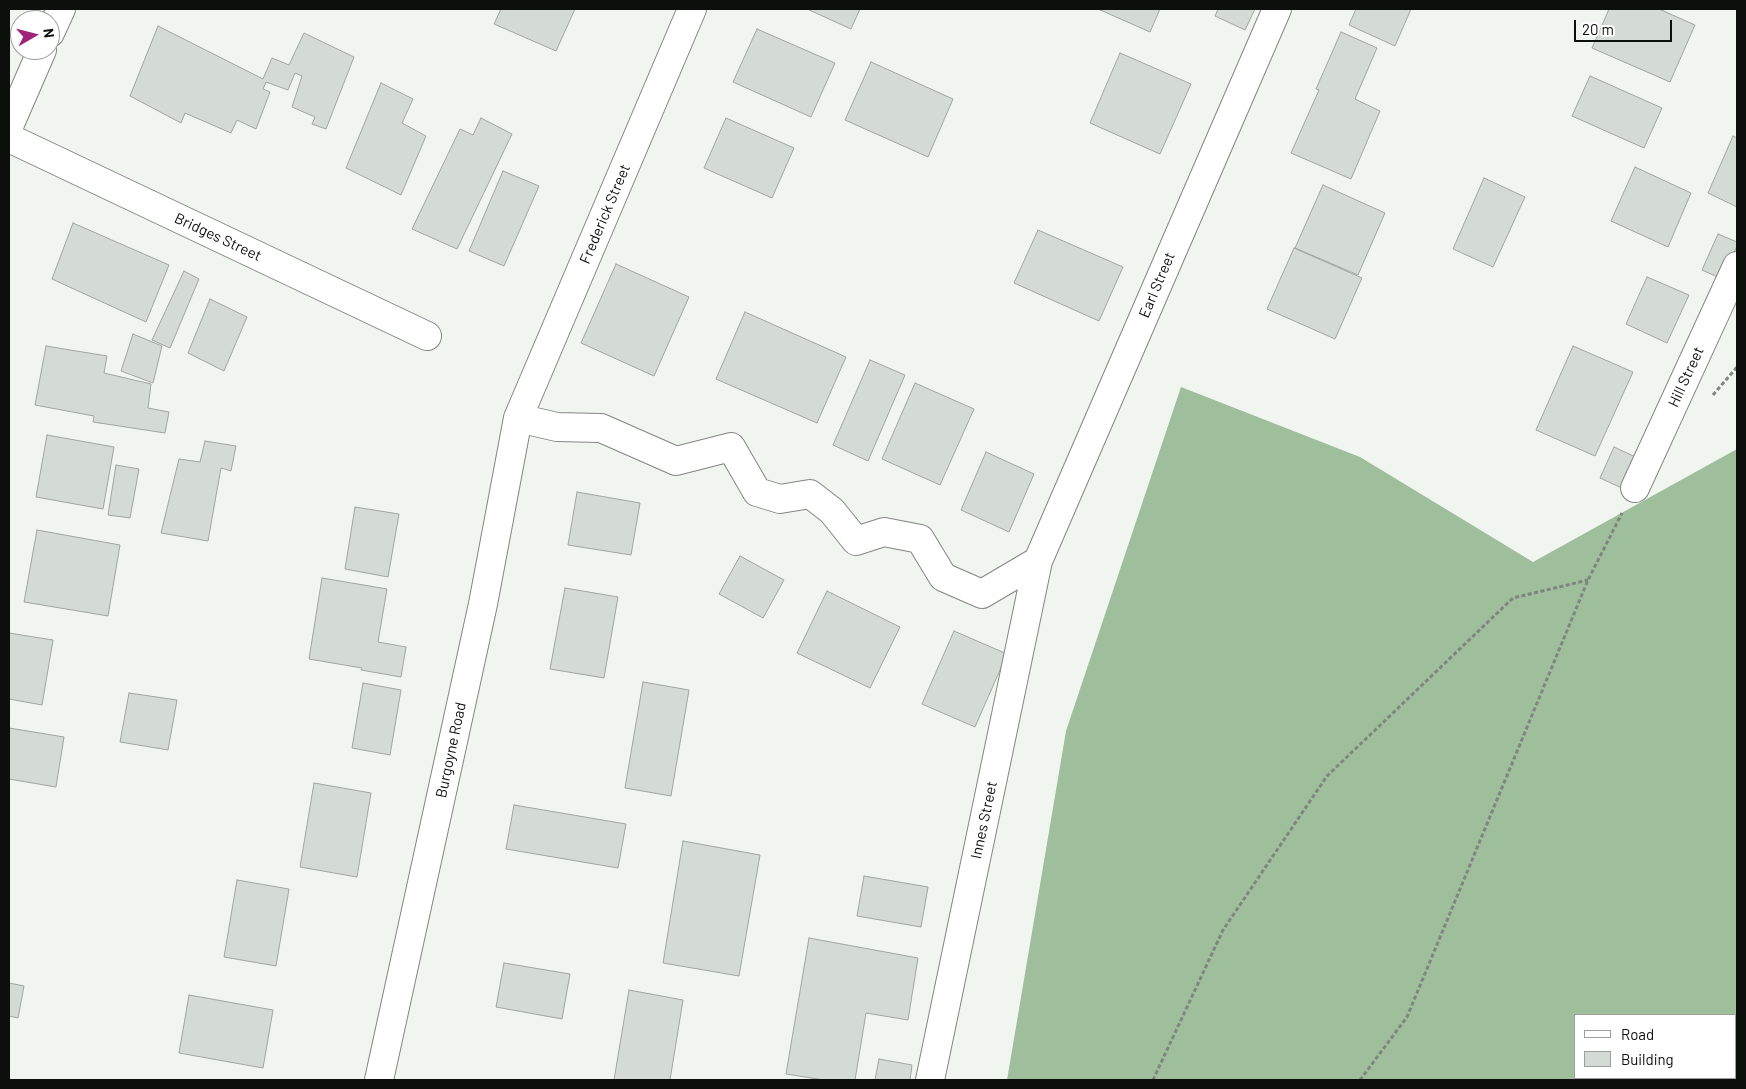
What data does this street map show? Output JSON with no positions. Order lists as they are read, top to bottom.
{
  "streets": {
    "street": [
      "Frederick Street",
      "Bridges Street",
      "Earl Street",
      "Hill Street",
      "Burgoyne Road",
      "Innes Street"
    ]
  },
  "crossings": [
    ["Frederick Street", "Burgoyne Road"],
    ["Earl Street", "Innes Street"]
  ],
  "legend": ["Road", "Building"],
  "scale_bar": "20 m",
  "north": "right"
}
